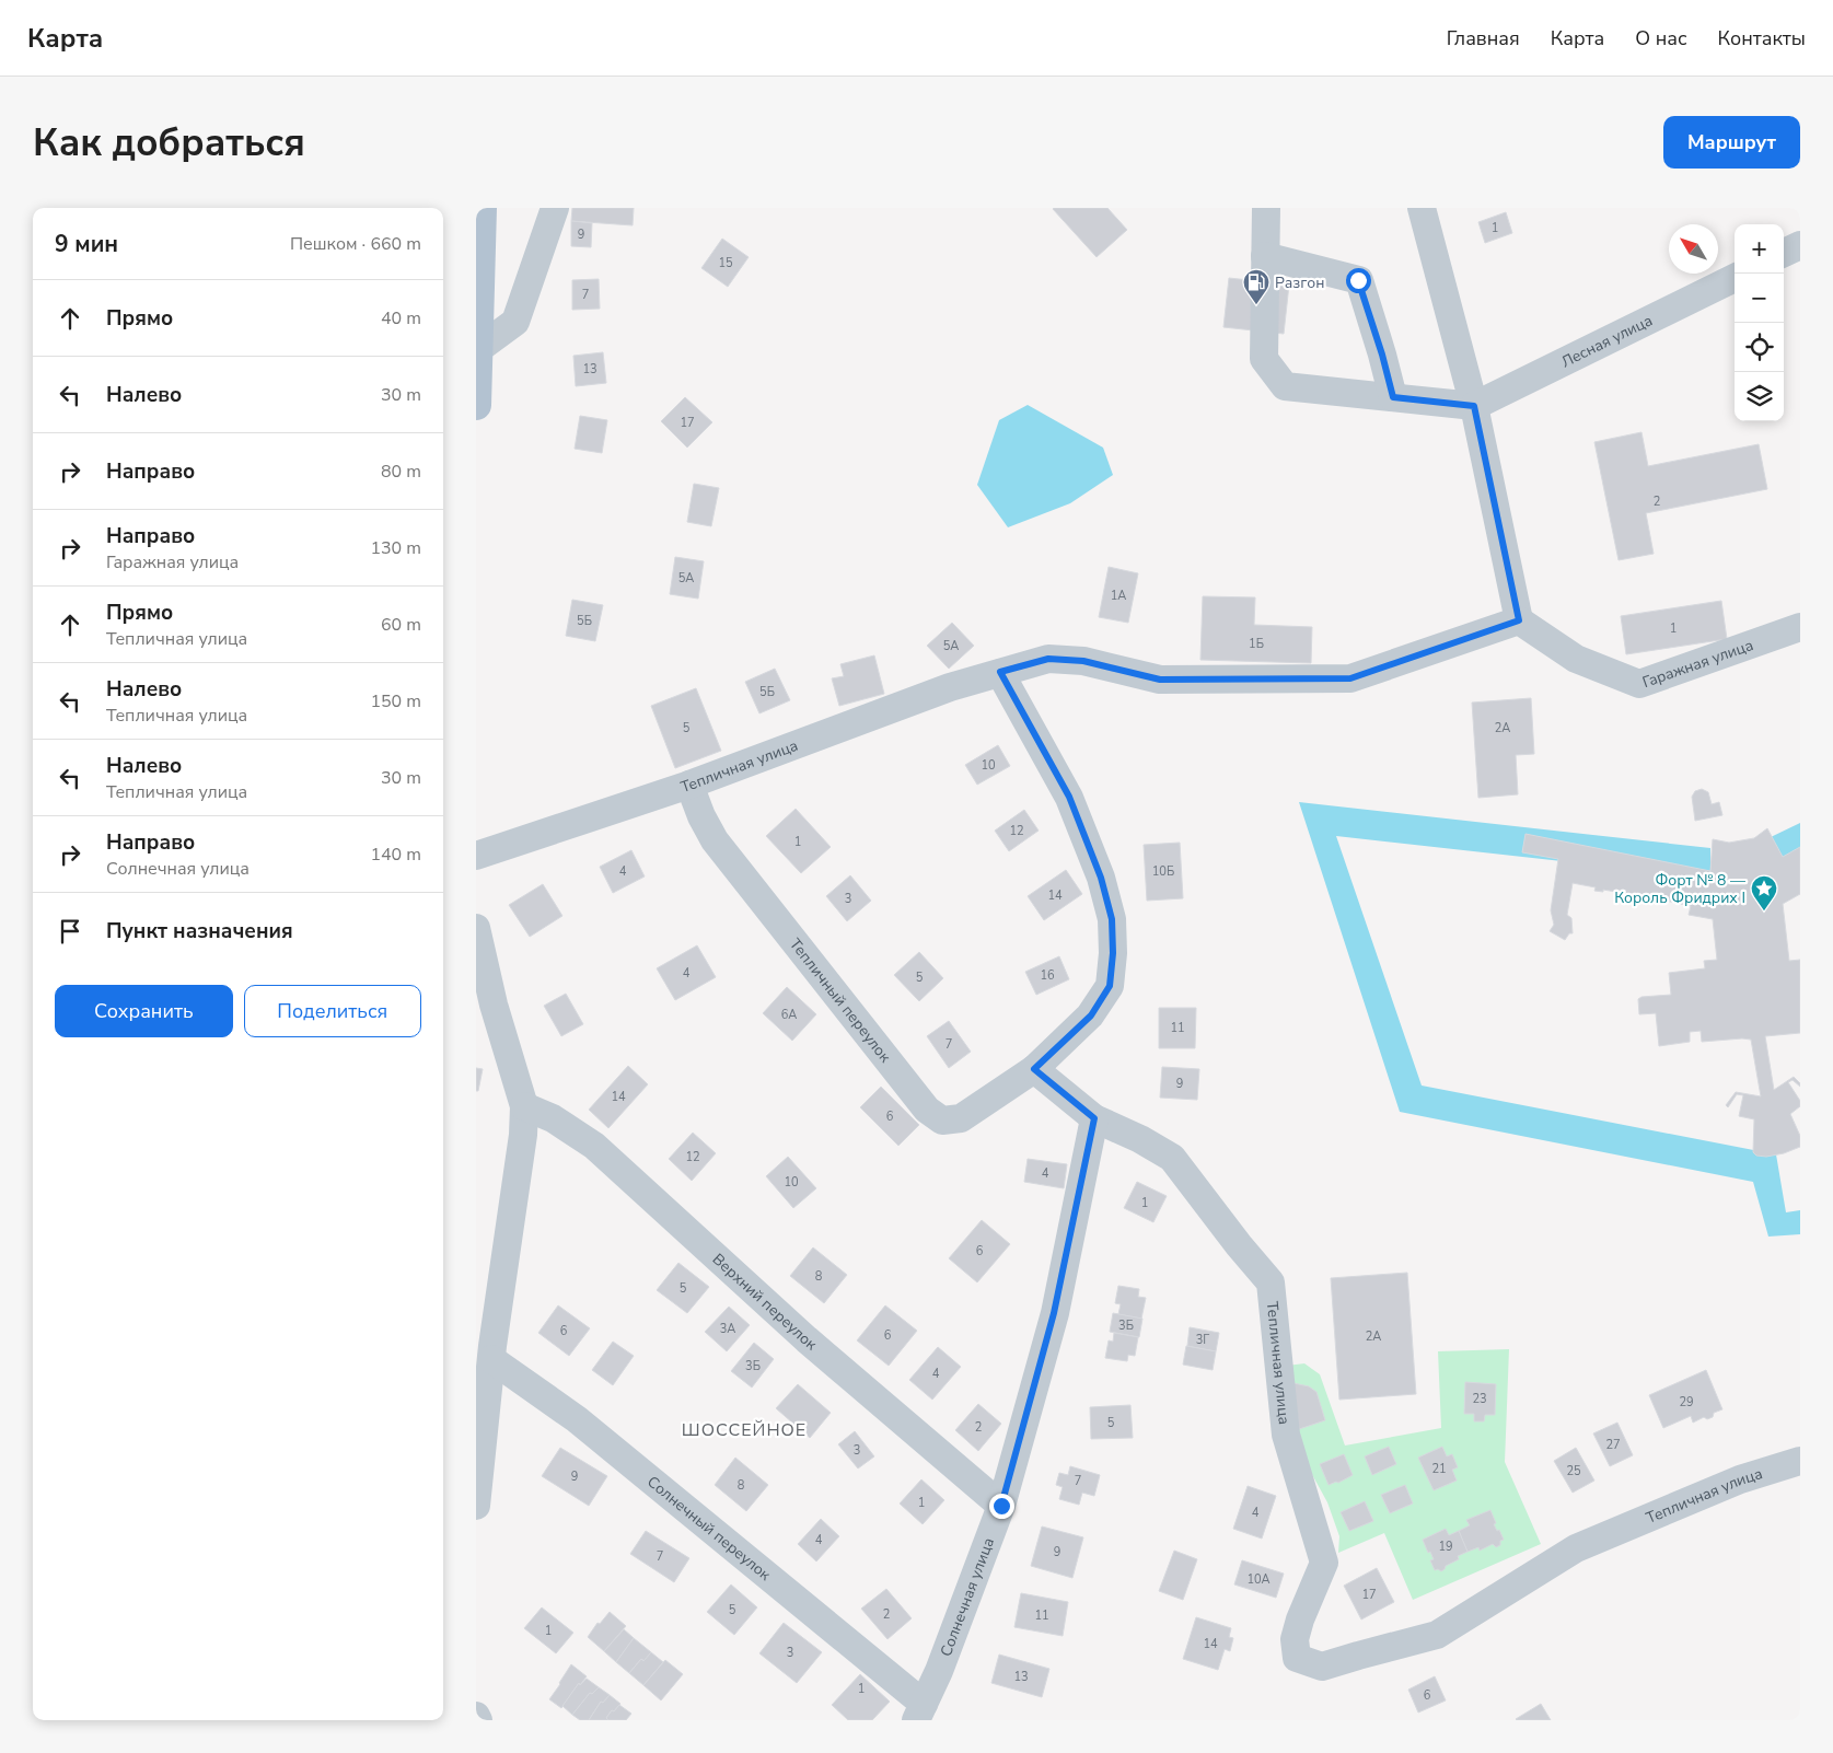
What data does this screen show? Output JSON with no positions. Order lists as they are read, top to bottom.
{
  "streets": {
    "street": [
      "Лесная улица",
      "Гаражная улица",
      "Тепличная улица",
      "Тепличный переулок",
      "Верхний переулок",
      "Солнечный переулок",
      "Солнечная улица"
    ]
  },
  "crossings": [
    ["Гаражная улица", "Тепличная улица"],
    ["Тепличная улица", "Тепличный переулок"],
    ["Тепличная улица", "Солнечная улица"],
    ["Верхний переулок", "Солнечная улица"],
    ["Солнечный переулок", "Солнечная улица"]
  ],
  "districts": ["ШОССЕЙНОЕ"],
  "places": {
    "fuel station": ["Разгон"],
    "place": ["Форт № 8 — Король Фридрих I"]
  },
  "house_numbers": [
    "1",
    "9",
    "15",
    "7",
    "13",
    "17",
    "2",
    "5А",
    "1А",
    "5Б",
    "1",
    "1Б",
    "5А",
    "5Б",
    "5",
    "2А",
    "10",
    "12",
    "1",
    "4",
    "10Б",
    "14",
    "3",
    "4",
    "16",
    "5",
    "6А",
    "11",
    "7",
    "9",
    "14",
    "6",
    "12",
    "4",
    "10",
    "1",
    "6",
    "8",
    "5",
    "3Б",
    "3А",
    "6",
    "6",
    "2А",
    "3Г",
    "3Б",
    "4",
    "23",
    "29",
    "5",
    "2",
    "27",
    "3",
    "21",
    "25",
    "9",
    "7",
    "8",
    "1",
    "4",
    "4",
    "19",
    "9",
    "7",
    "10А",
    "17",
    "5",
    "2",
    "11",
    "1",
    "14",
    "3",
    "13",
    "1",
    "6"
  ],
  "north": "top left",
  "page": {
    "header": "Карта",
    "nav": [
      "Главная",
      "Карта",
      "О нас",
      "Контакты"
    ],
    "buttons": [
      "Маршрут",
      ["Сохранить", "Поделиться"]
    ],
    "title": "Как добраться",
    "heading": ["9 мин", "Пешком · 660 m"],
    "map_buttons": ["+", "−"],
    "list": [
      ["Прямо", "40 m"],
      ["Налево", "30 m"],
      ["Направо", "80 m"],
      ["Направо", "Гаражная улица", "130 m"],
      ["Прямо", "Тепличная улица", "60 m"],
      ["Налево", "Тепличная улица", "150 m"],
      ["Налево", "Тепличная улица", "30 m"],
      ["Направо", "Солнечная улица", "140 m"],
      "Пункт назначения"
    ]
  }
}
